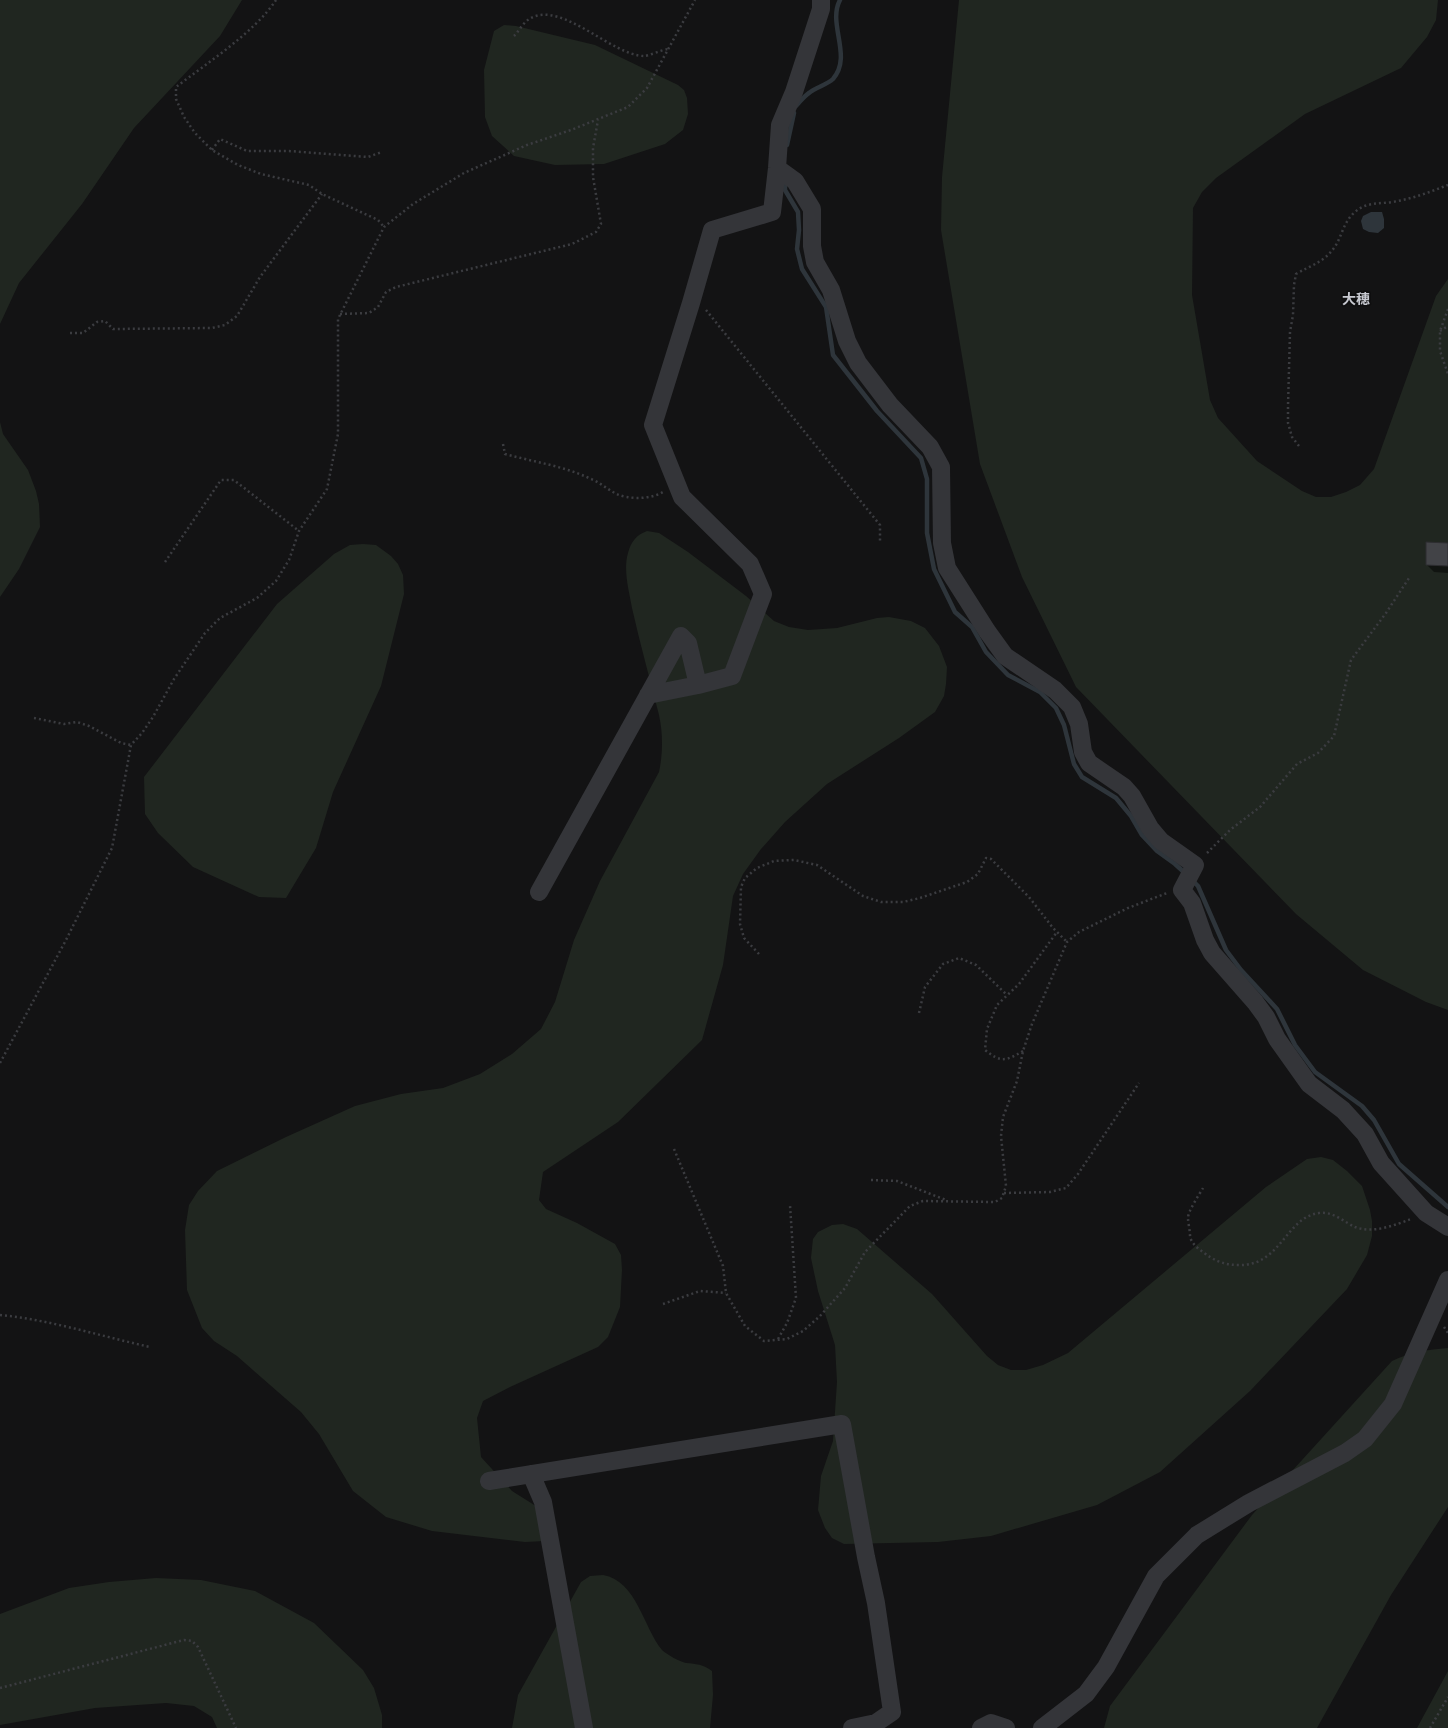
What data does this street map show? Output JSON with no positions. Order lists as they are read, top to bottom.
{
  "districts": ["大穂"]
}
